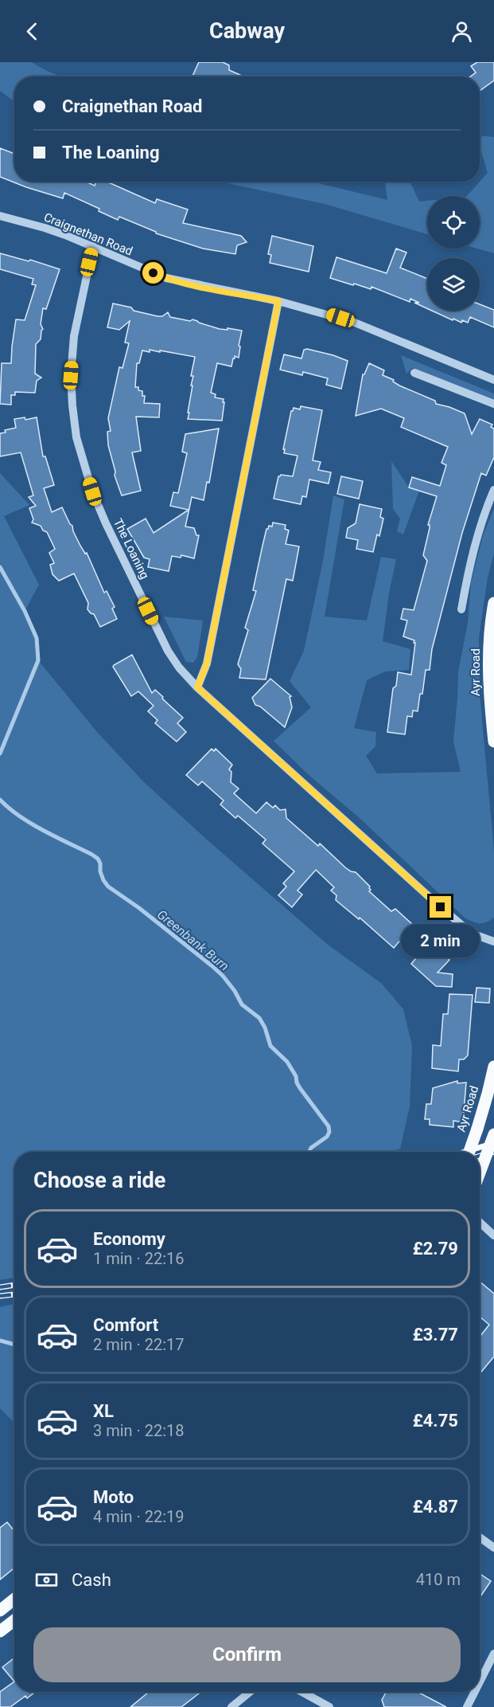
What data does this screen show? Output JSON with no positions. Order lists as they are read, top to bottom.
{
  "streets": {
    "main road": ["Ayr Road"],
    "street": ["Craignethan Road", "The Loaning"]
  },
  "crossings": [
    ["Craignethan Road", "The Loaning"]
  ],
  "water": ["Greenbank Burn"],
  "page": {
    "header": "Cabway",
    "banner": ["Craignethan Road", "The Loaning"],
    "bubble": "2 min",
    "heading": "Choose a ride",
    "list": [
      {
        "name": "Economy",
        "note": "1 min · 22:16",
        "value": "£2.79"
      },
      {
        "name": "Comfort",
        "note": "2 min · 22:17",
        "value": "£3.77"
      },
      {
        "name": "XL",
        "note": "3 min · 22:18",
        "value": "£4.75"
      },
      {
        "name": "Moto",
        "note": "4 min · 22:19",
        "value": "£4.87"
      }
    ],
    "pay": ["Cash", "410 m"],
    "buttons": "Confirm"
  }
}
